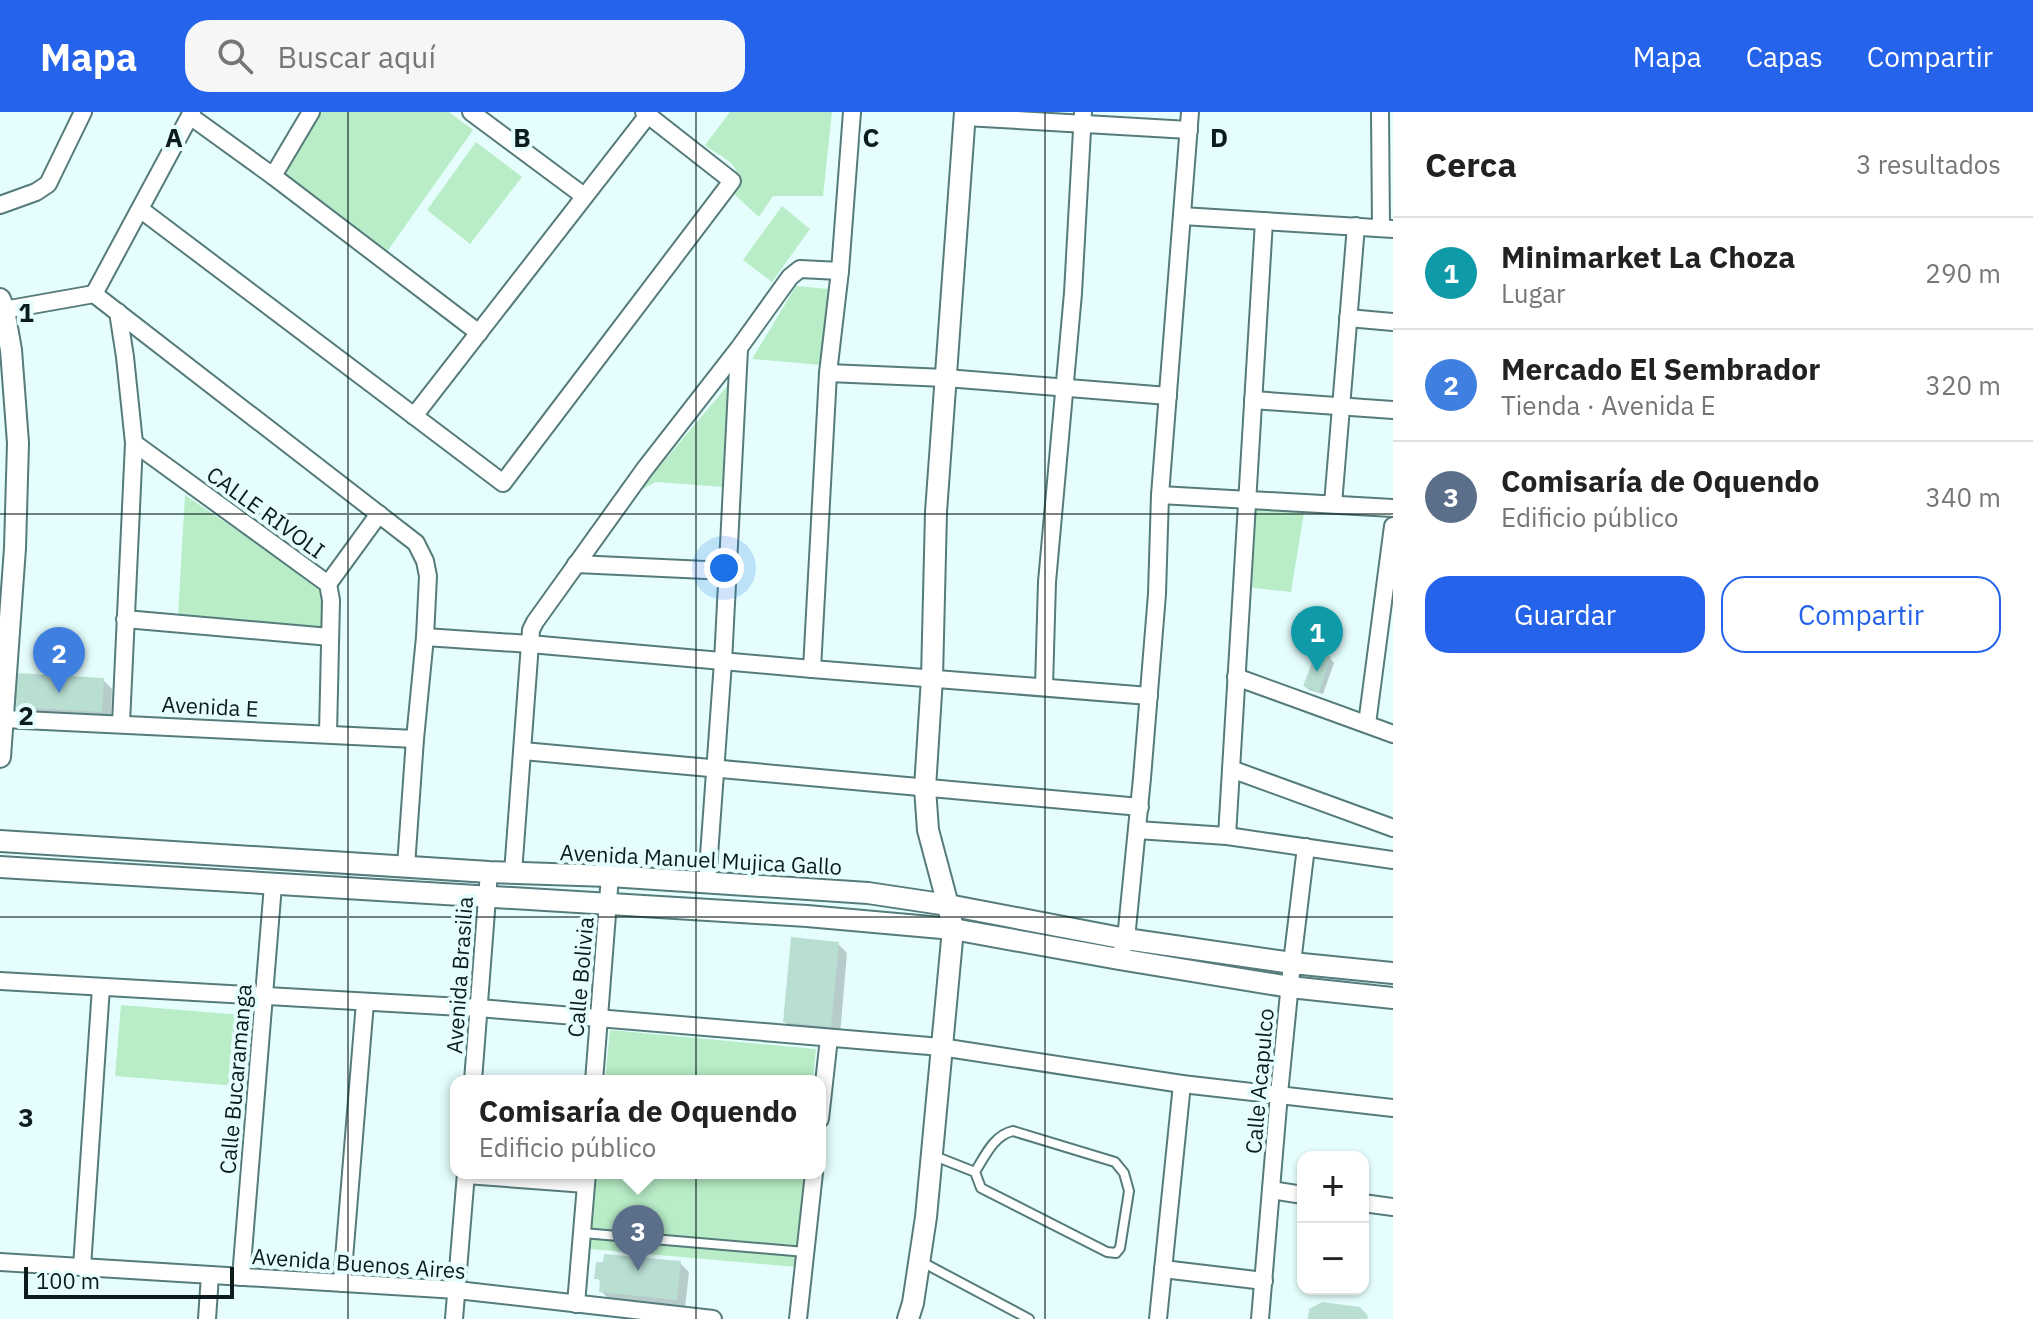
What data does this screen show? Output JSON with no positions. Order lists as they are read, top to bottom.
{
  "streets": {
    "street": [
      "CALLE RIVOLI",
      "Avenida E",
      "Avenida Manuel Mujica Gallo",
      "Avenida Brasilia",
      "Calle Bolivia",
      "Calle Bucaramanga",
      "Calle Acapulco",
      "Avenida Buenos Aires"
    ]
  },
  "crossings": [
    ["CALLE RIVOLI", "Avenida E"],
    ["Avenida Manuel Mujica Gallo", "Avenida Brasilia"],
    ["Avenida Manuel Mujica Gallo", "Calle Bolivia"],
    ["Avenida Manuel Mujica Gallo", "Calle Acapulco"],
    ["Calle Bucaramanga", "Avenida Buenos Aires"]
  ],
  "scale_bar": "100 m",
  "page": {
    "header": "Mapa",
    "search": "Buscar aquí",
    "nav": ["Mapa", "Capas", "Compartir"],
    "heading": ["Cerca", "3 resultados"],
    "list": [
      {
        "mark": "1",
        "name": "Minimarket La Choza",
        "note": "Lugar",
        "value": "290 m"
      },
      {
        "mark": "2",
        "name": "Mercado El Sembrador",
        "note": "Tienda · Avenida E",
        "value": "320 m"
      },
      {
        "mark": "3",
        "name": "Comisaría de Oquendo",
        "note": "Edificio público",
        "value": "340 m"
      }
    ],
    "buttons": ["Guardar", "Compartir"],
    "pins": ["1", "2", "3"],
    "popup": ["Comisaría de Oquendo", "Edificio público"],
    "map_buttons": ["+", "−"],
    "scale": "100 m"
  },
  "grid": {
    "columns": [
      "A",
      "B",
      "C",
      "D"
    ],
    "rows": ["1", "2", "3"]
  }
}
